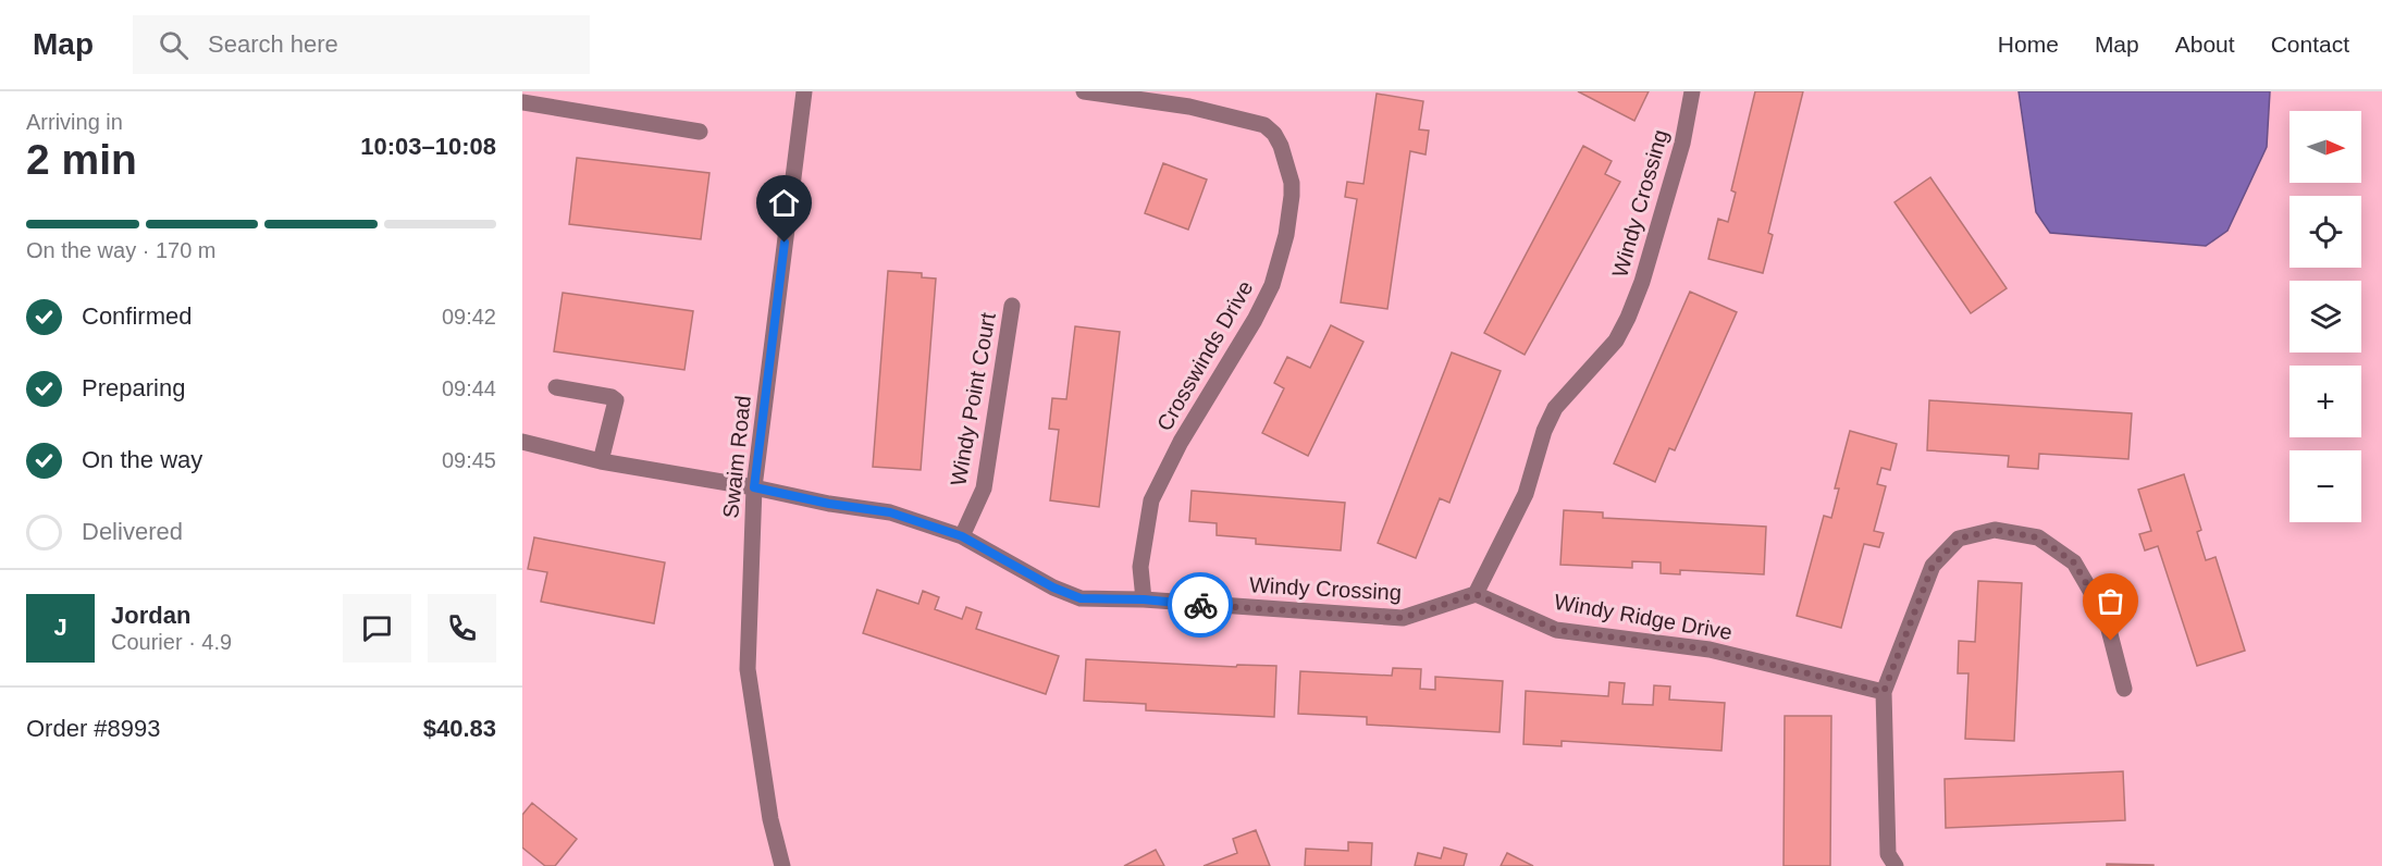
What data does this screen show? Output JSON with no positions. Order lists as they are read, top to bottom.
{
  "streets": {
    "street": [
      "Windy Crossing",
      "Crosswinds Drive",
      "Windy Point Court",
      "Swaim Road",
      "Windy Ridge Drive"
    ]
  },
  "crossings": [
    ["Windy Crossing", "Crosswinds Drive"],
    ["Windy Crossing", "Windy Point Court"],
    ["Windy Crossing", "Swaim Road"],
    ["Windy Crossing", "Windy Ridge Drive"]
  ],
  "north": "right",
  "page": {
    "header": "Map",
    "search": "Search here",
    "nav": [
      "Home",
      "Map",
      "About",
      "Contact"
    ],
    "heading": ["2 min", "Arriving in", "10:03–10:08"],
    "panel": [
      "Jordan",
      "Courier · 4.9",
      "Order #8993",
      "$40.83"
    ],
    "map_buttons": ["+", "−"],
    "bar": "On the way · 170 m",
    "list": [
      ["Confirmed", "09:42"],
      ["Preparing", "09:44"],
      ["On the way", "09:45"],
      "Delivered"
    ],
    "round": "J"
  }
}
